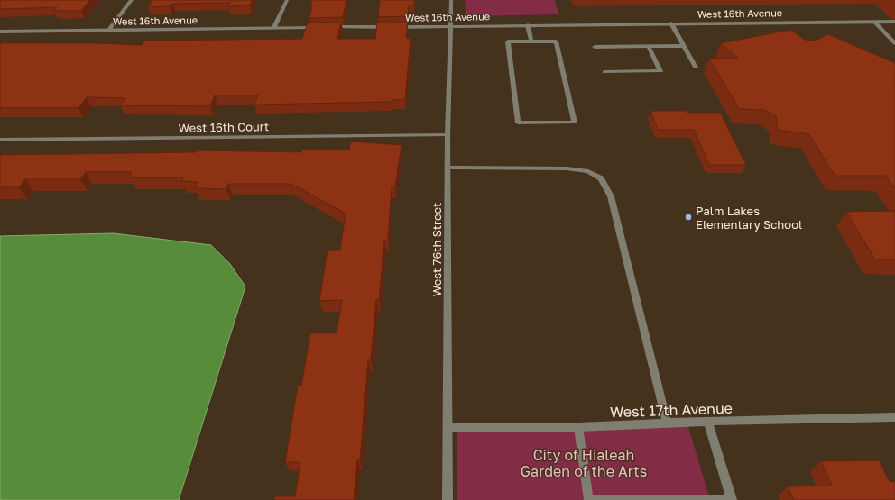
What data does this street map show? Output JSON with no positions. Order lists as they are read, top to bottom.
{
  "streets": {
    "street": [
      "West 16th Avenue",
      "West 16th Court",
      "West 76th Street",
      "West 17th Avenue"
    ]
  },
  "crossings": [
    ["West 16th Avenue", "West 76th Street"],
    ["West 16th Court", "West 76th Street"],
    ["West 76th Street", "West 17th Avenue"]
  ],
  "parks": ["City of Hialeah Garden of the Arts"],
  "places": ["Palm Lakes Elementary School"]
}
